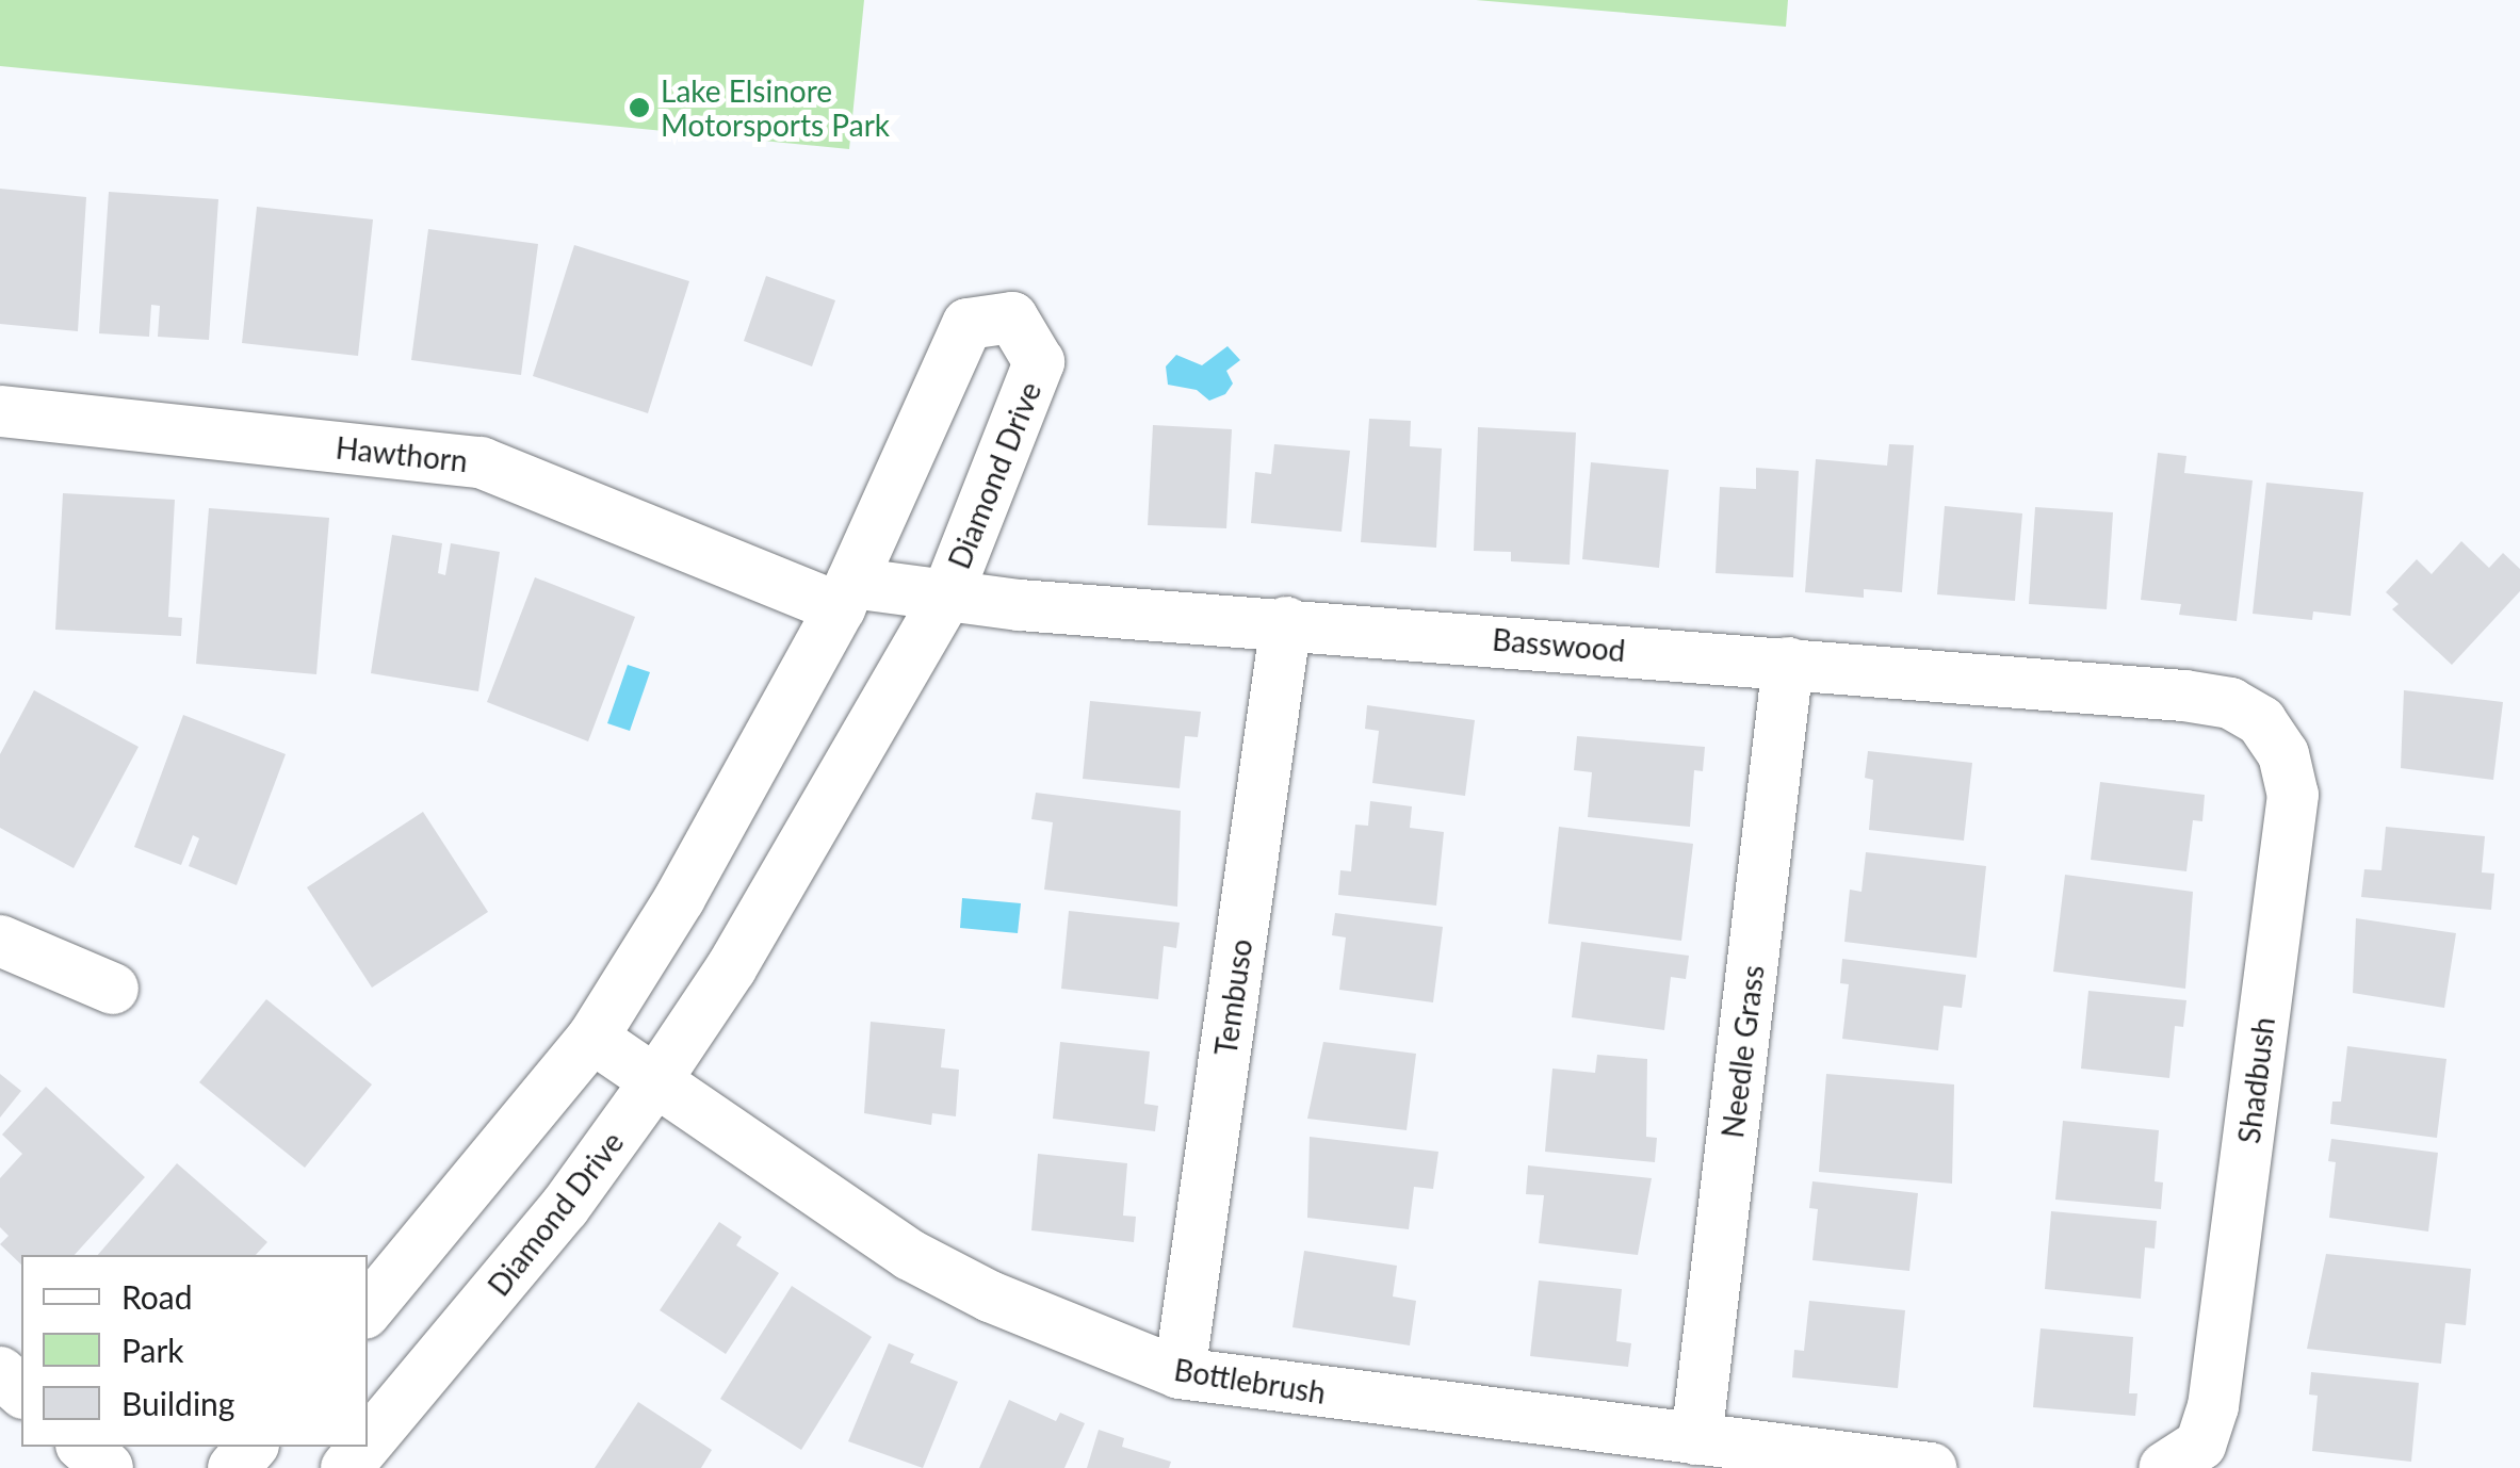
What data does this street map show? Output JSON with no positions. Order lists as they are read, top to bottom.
{
  "streets": {
    "street": [
      "Hawthorn",
      "Diamond Drive",
      "Basswood",
      "Tembuso",
      "Needle Grass",
      "Shadbush",
      "Bottlebrush"
    ]
  },
  "crossings": [
    ["Hawthorn", "Diamond Drive"],
    ["Hawthorn", "Basswood"],
    ["Diamond Drive", "Basswood"],
    ["Diamond Drive", "Bottlebrush"],
    ["Basswood", "Tembuso"],
    ["Basswood", "Needle Grass"],
    ["Basswood", "Shadbush"],
    ["Tembuso", "Bottlebrush"],
    ["Needle Grass", "Bottlebrush"]
  ],
  "places": ["Lake Elsinore Motorsports Park"],
  "legend": ["Road", "Park", "Building"]
}
